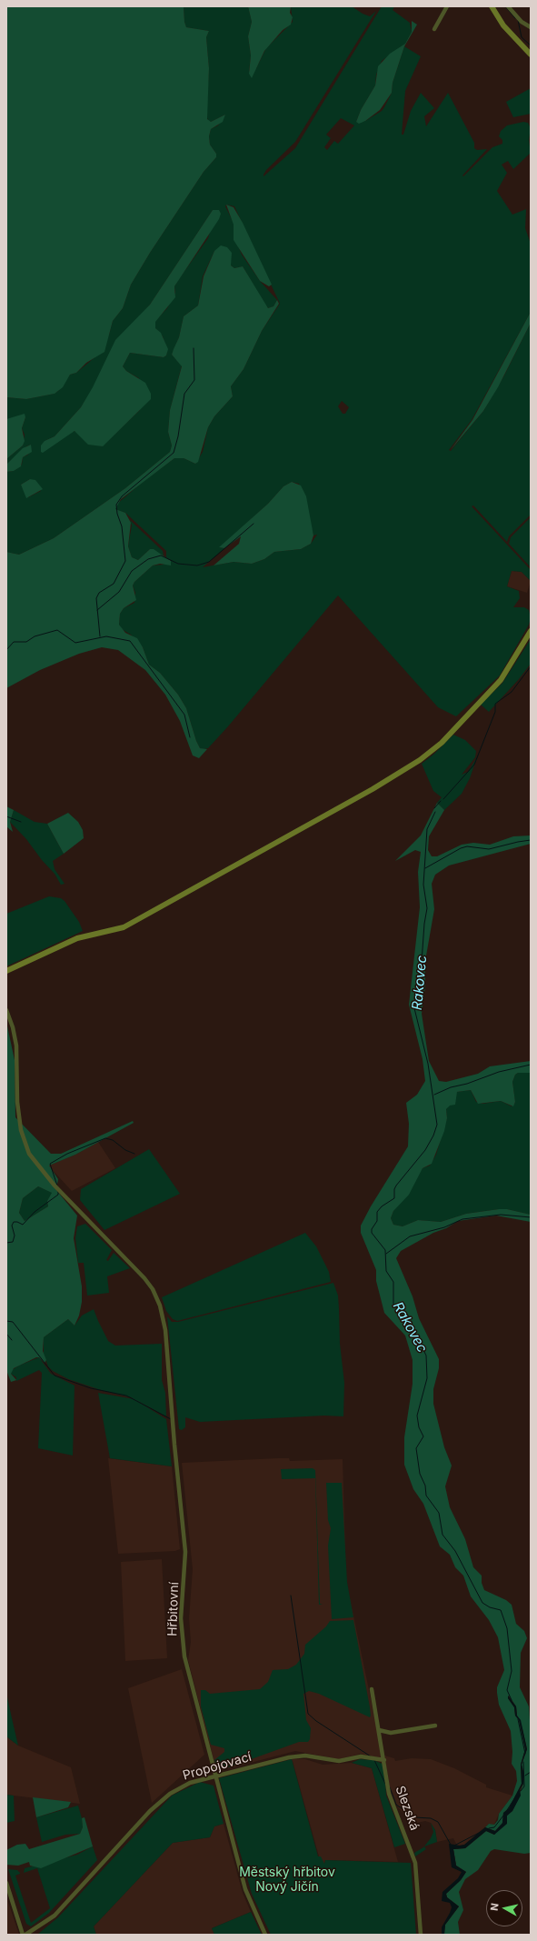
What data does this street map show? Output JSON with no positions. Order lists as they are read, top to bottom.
{
  "streets": {
    "street": ["Hřbitovní", "Propojovací", "Slezská"]
  },
  "crossings": [
    ["Hřbitovní", "Propojovací"],
    ["Propojovací", "Slezská"]
  ],
  "water": ["Rakovec"],
  "parks": ["Městský hřbitov Nový Jičín"],
  "north": "left"
}
